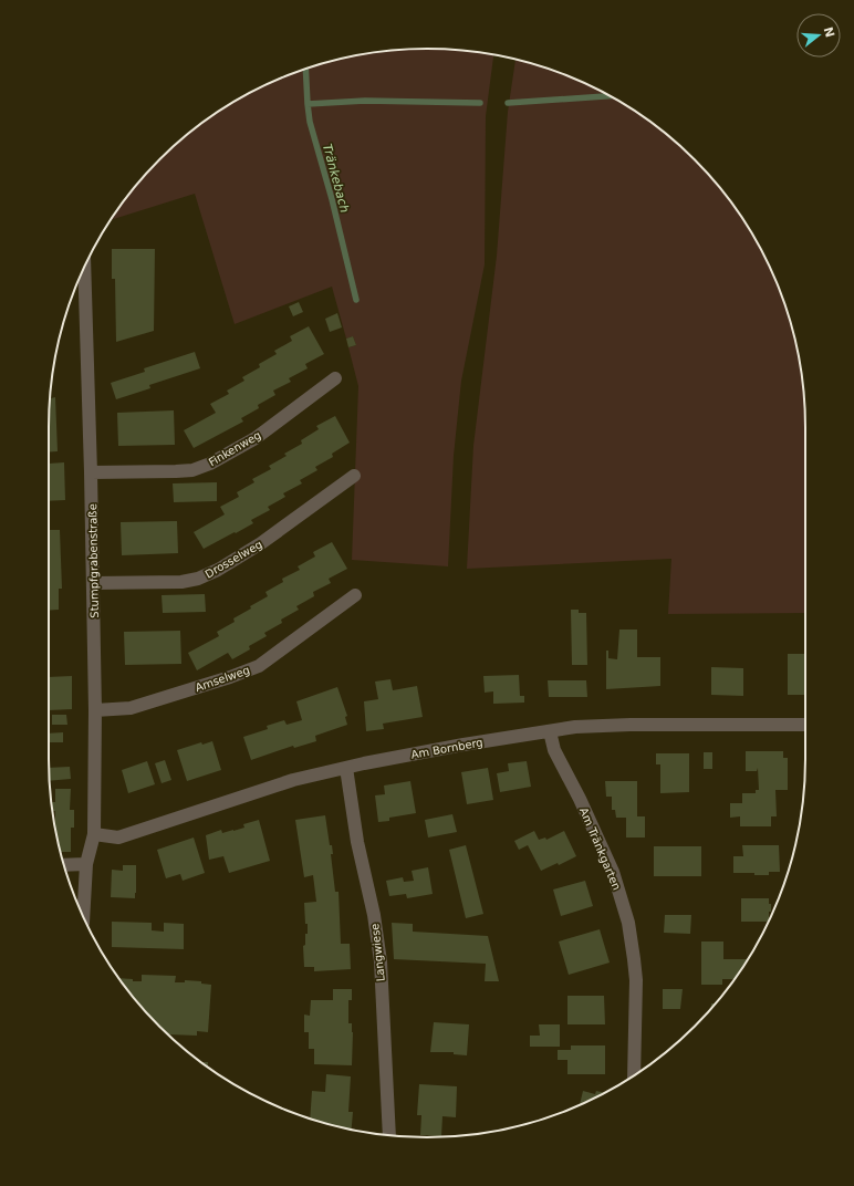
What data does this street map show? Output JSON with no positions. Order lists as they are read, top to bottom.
{
  "streets": {
    "street": [
      "Finkenweg",
      "Drosselweg",
      "Stumpfgrabenstraße",
      "Amselweg",
      "Am Bornberg",
      "Am Tränkgarten",
      "Langwiese"
    ]
  },
  "crossings": [
    ["Finkenweg", "Stumpfgrabenstraße"],
    ["Drosselweg", "Stumpfgrabenstraße"],
    ["Stumpfgrabenstraße", "Amselweg"],
    ["Stumpfgrabenstraße", "Am Bornberg"],
    ["Am Bornberg", "Am Tränkgarten"],
    ["Am Bornberg", "Langwiese"]
  ],
  "water": ["Tränkebach"],
  "north": "right"
}
